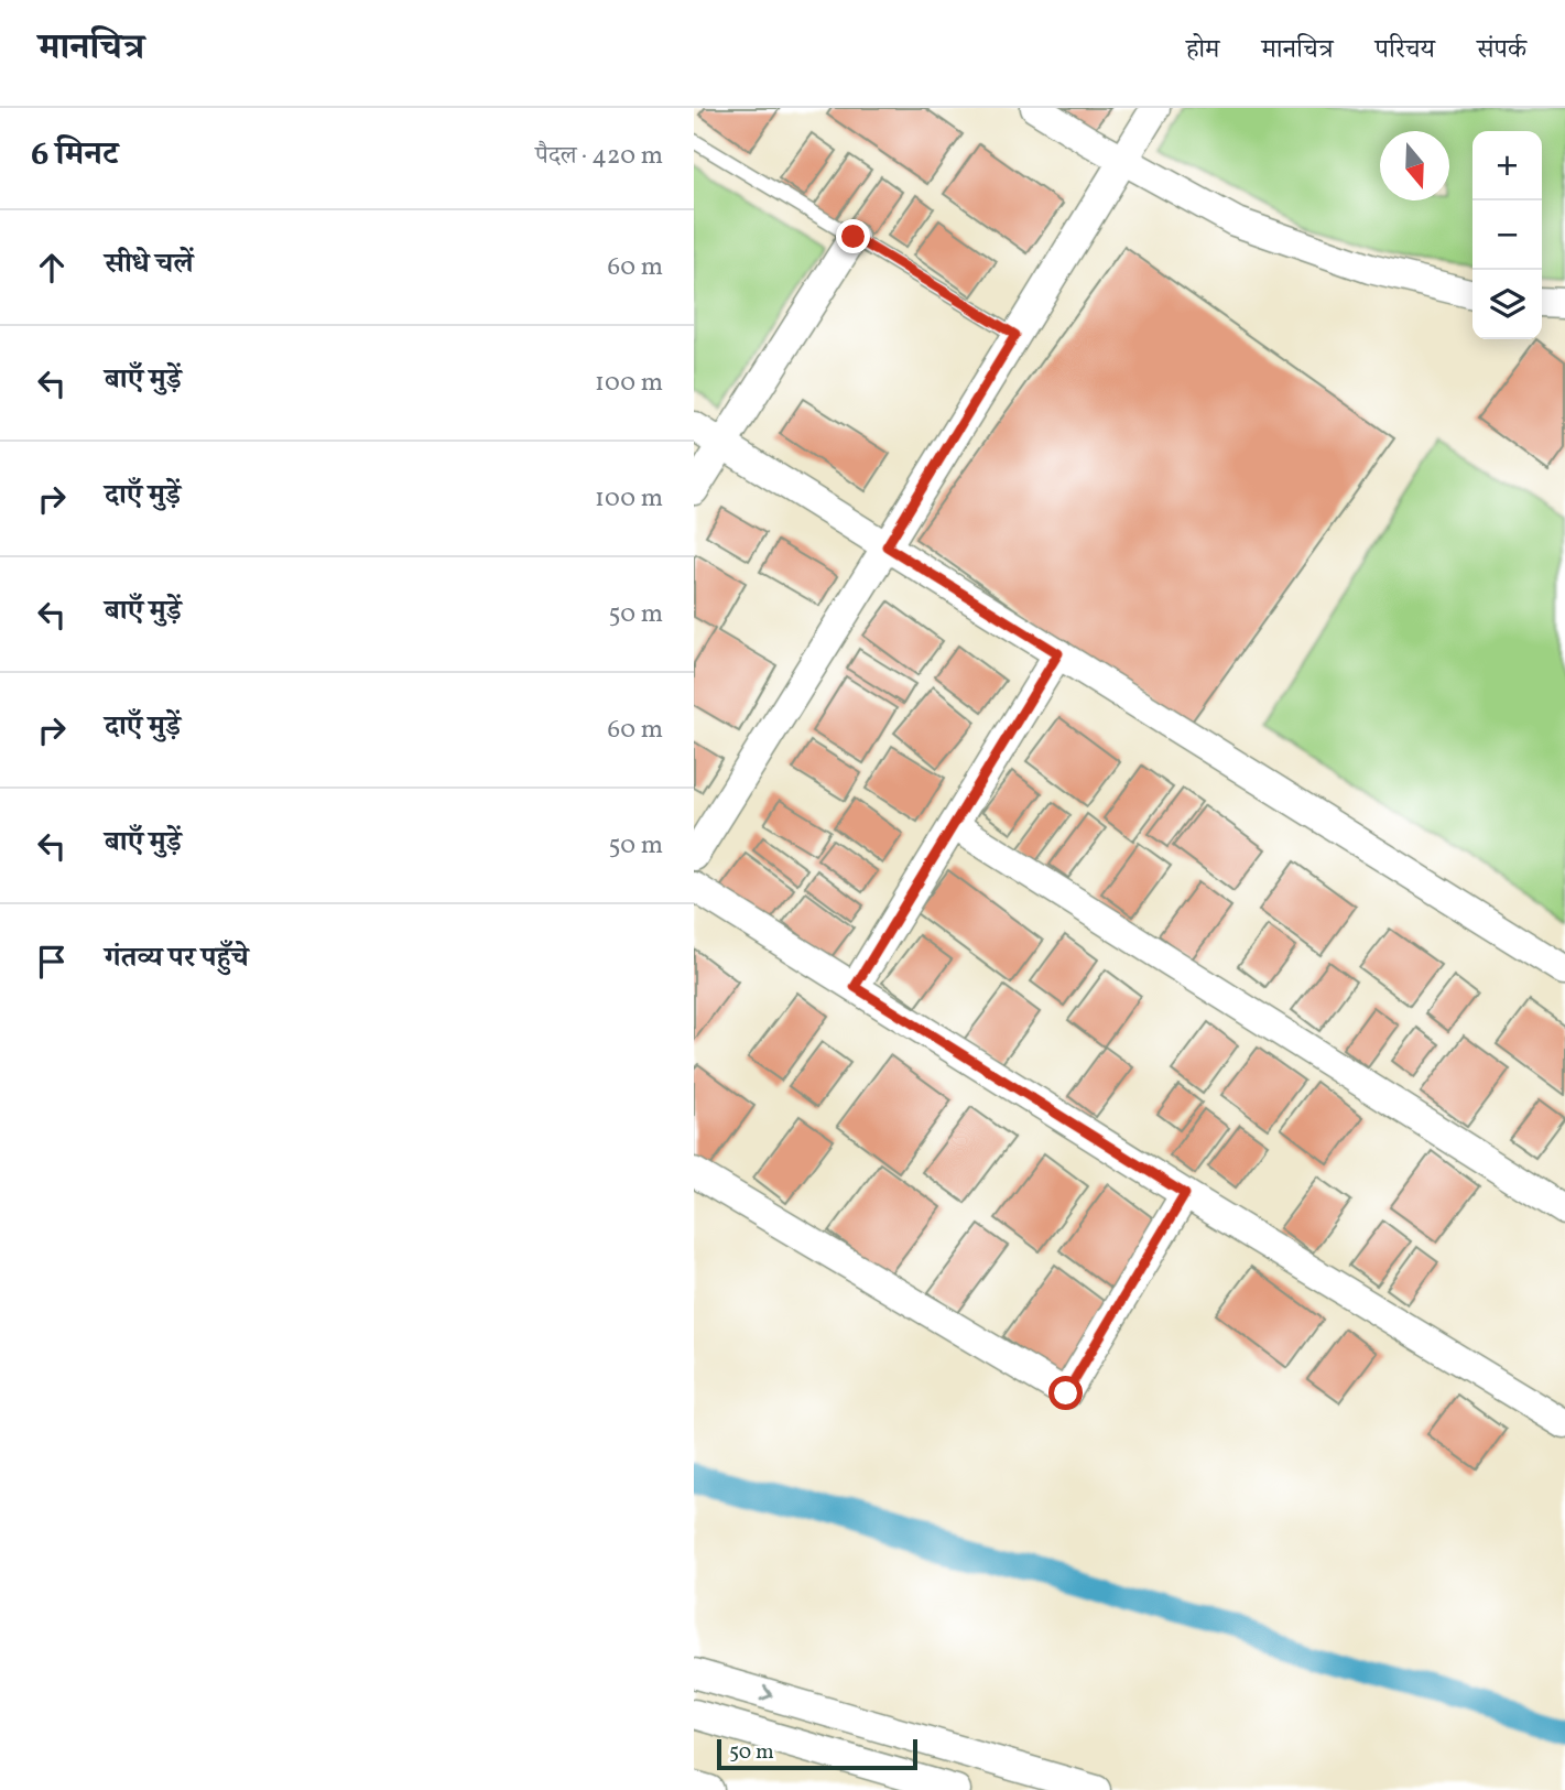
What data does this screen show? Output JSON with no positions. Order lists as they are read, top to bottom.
{
  "scale_bar": "50 m",
  "north": "bottom",
  "page": {
    "header": "मानचित्र",
    "nav": [
      "होम",
      "मानचित्र",
      "परिचय",
      "संपर्क"
    ],
    "heading": ["6 मिनट", "पैदल · 420 m"],
    "map_buttons": ["+", "−"],
    "list": [
      ["सीधे चलें", "60 m"],
      ["बाएँ मुड़ें", "100 m"],
      ["दाएँ मुड़ें", "100 m"],
      ["बाएँ मुड़ें", "50 m"],
      ["दाएँ मुड़ें", "60 m"],
      ["बाएँ मुड़ें", "50 m"],
      "गंतव्य पर पहुँचे"
    ],
    "scale": "50 m"
  }
}
